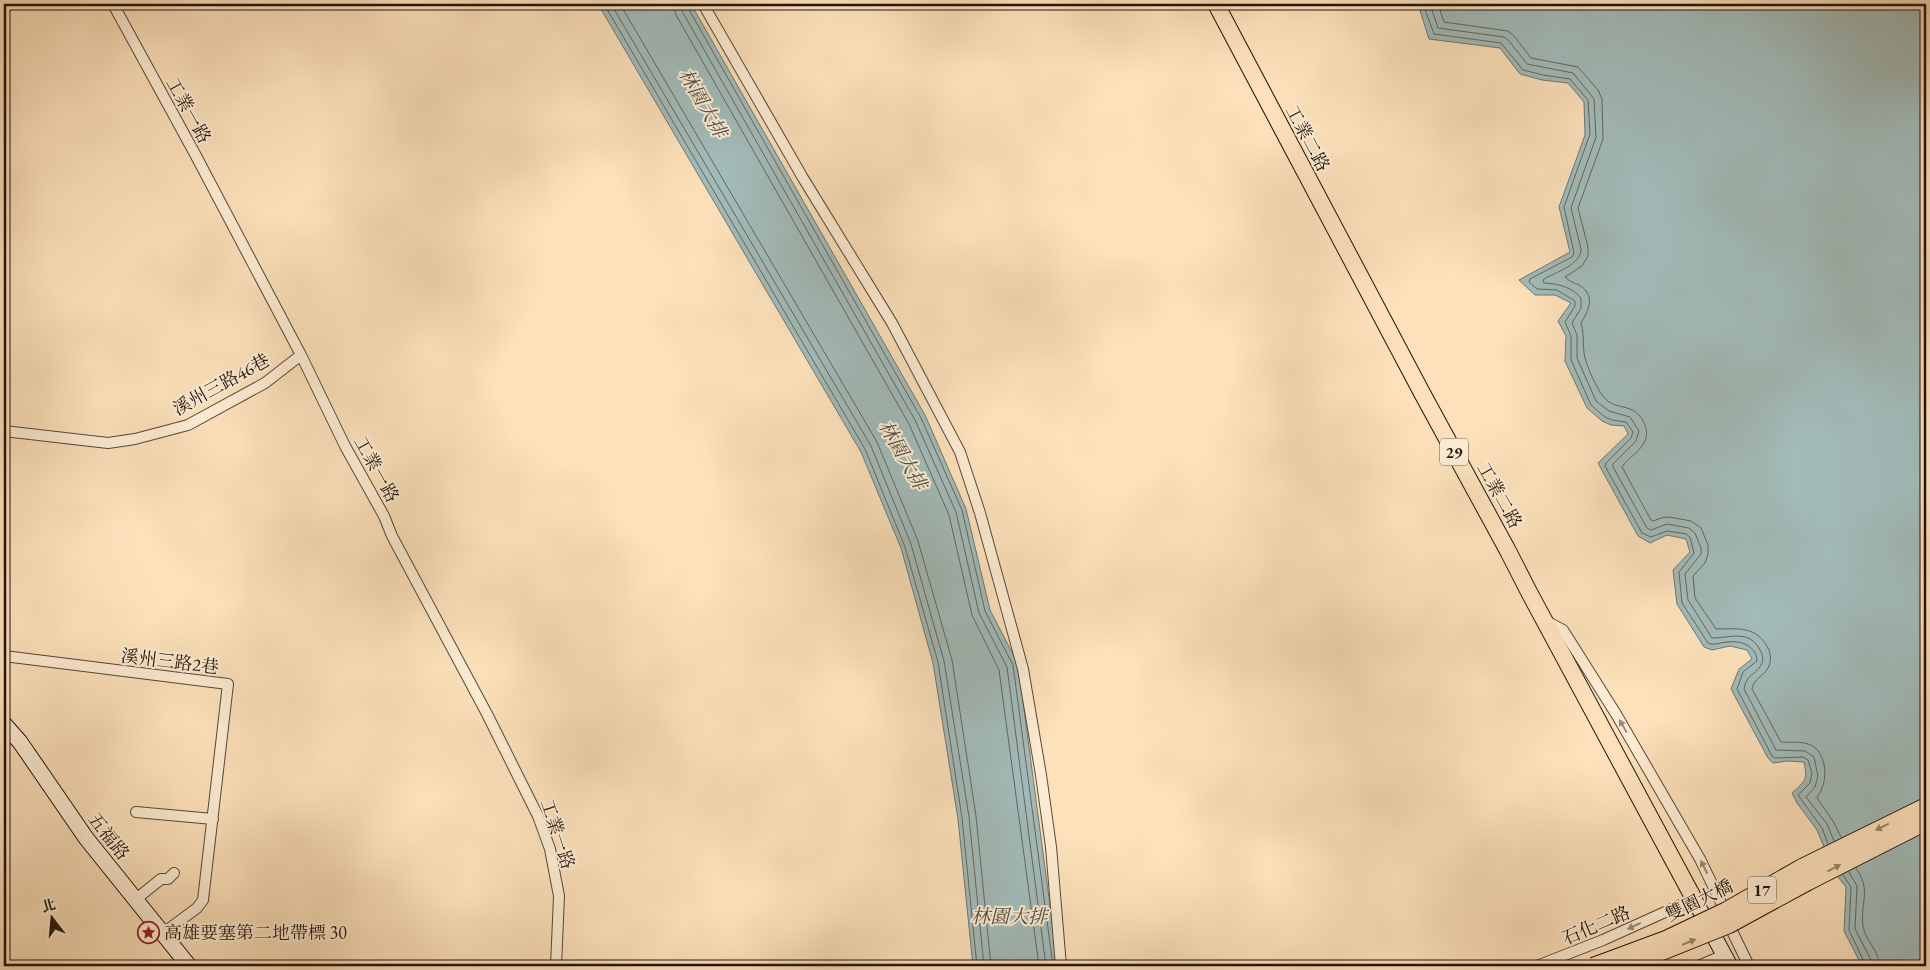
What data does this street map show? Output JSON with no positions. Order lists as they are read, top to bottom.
{
  "streets": {
    "main road": [
      "工業二路",
      "29",
      "17",
      "雙園大橋"
    ],
    "street": [
      "工業一路",
      "溪州三路46巷",
      "溪州三路2巷",
      "五福路",
      "石化二路"
    ]
  },
  "crossings": [
    ["工業一路", "溪州三路46巷"],
    ["工業二路", "石化二路"]
  ],
  "one_way": ["石化二路"],
  "water": ["林園大排"],
  "places": {
    "place": ["高雄要塞第二地帶標 30"]
  },
  "north": "top"
}
